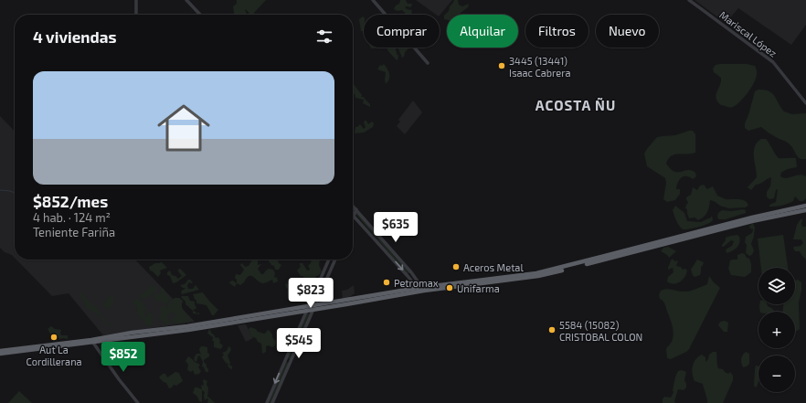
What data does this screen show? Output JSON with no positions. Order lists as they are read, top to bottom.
{
  "streets": {
    "street": ["Mariscal López"]
  },
  "districts": ["ACOSTA ÑU"],
  "places": [
    "3445 (13441) Isaac Cabrera",
    "Aceros Metal",
    "Petromax",
    "Unifarma",
    "5584 (15082) CRISTOBAL COLON",
    "Aut La Cordillerana"
  ],
  "page": {
    "chip": [
      "Comprar",
      "Alquilar",
      "Filtros",
      "Nuevo"
    ],
    "heading": "4 viviendas",
    "list": [
      {
        "name": "$852/mes",
        "note": "4 hab. · 124 m² · Teniente Fariña"
      }
    ],
    "price": [
      "$635",
      "$823",
      "$545",
      "$852"
    ],
    "map_buttons": ["+", "−"]
  }
}
